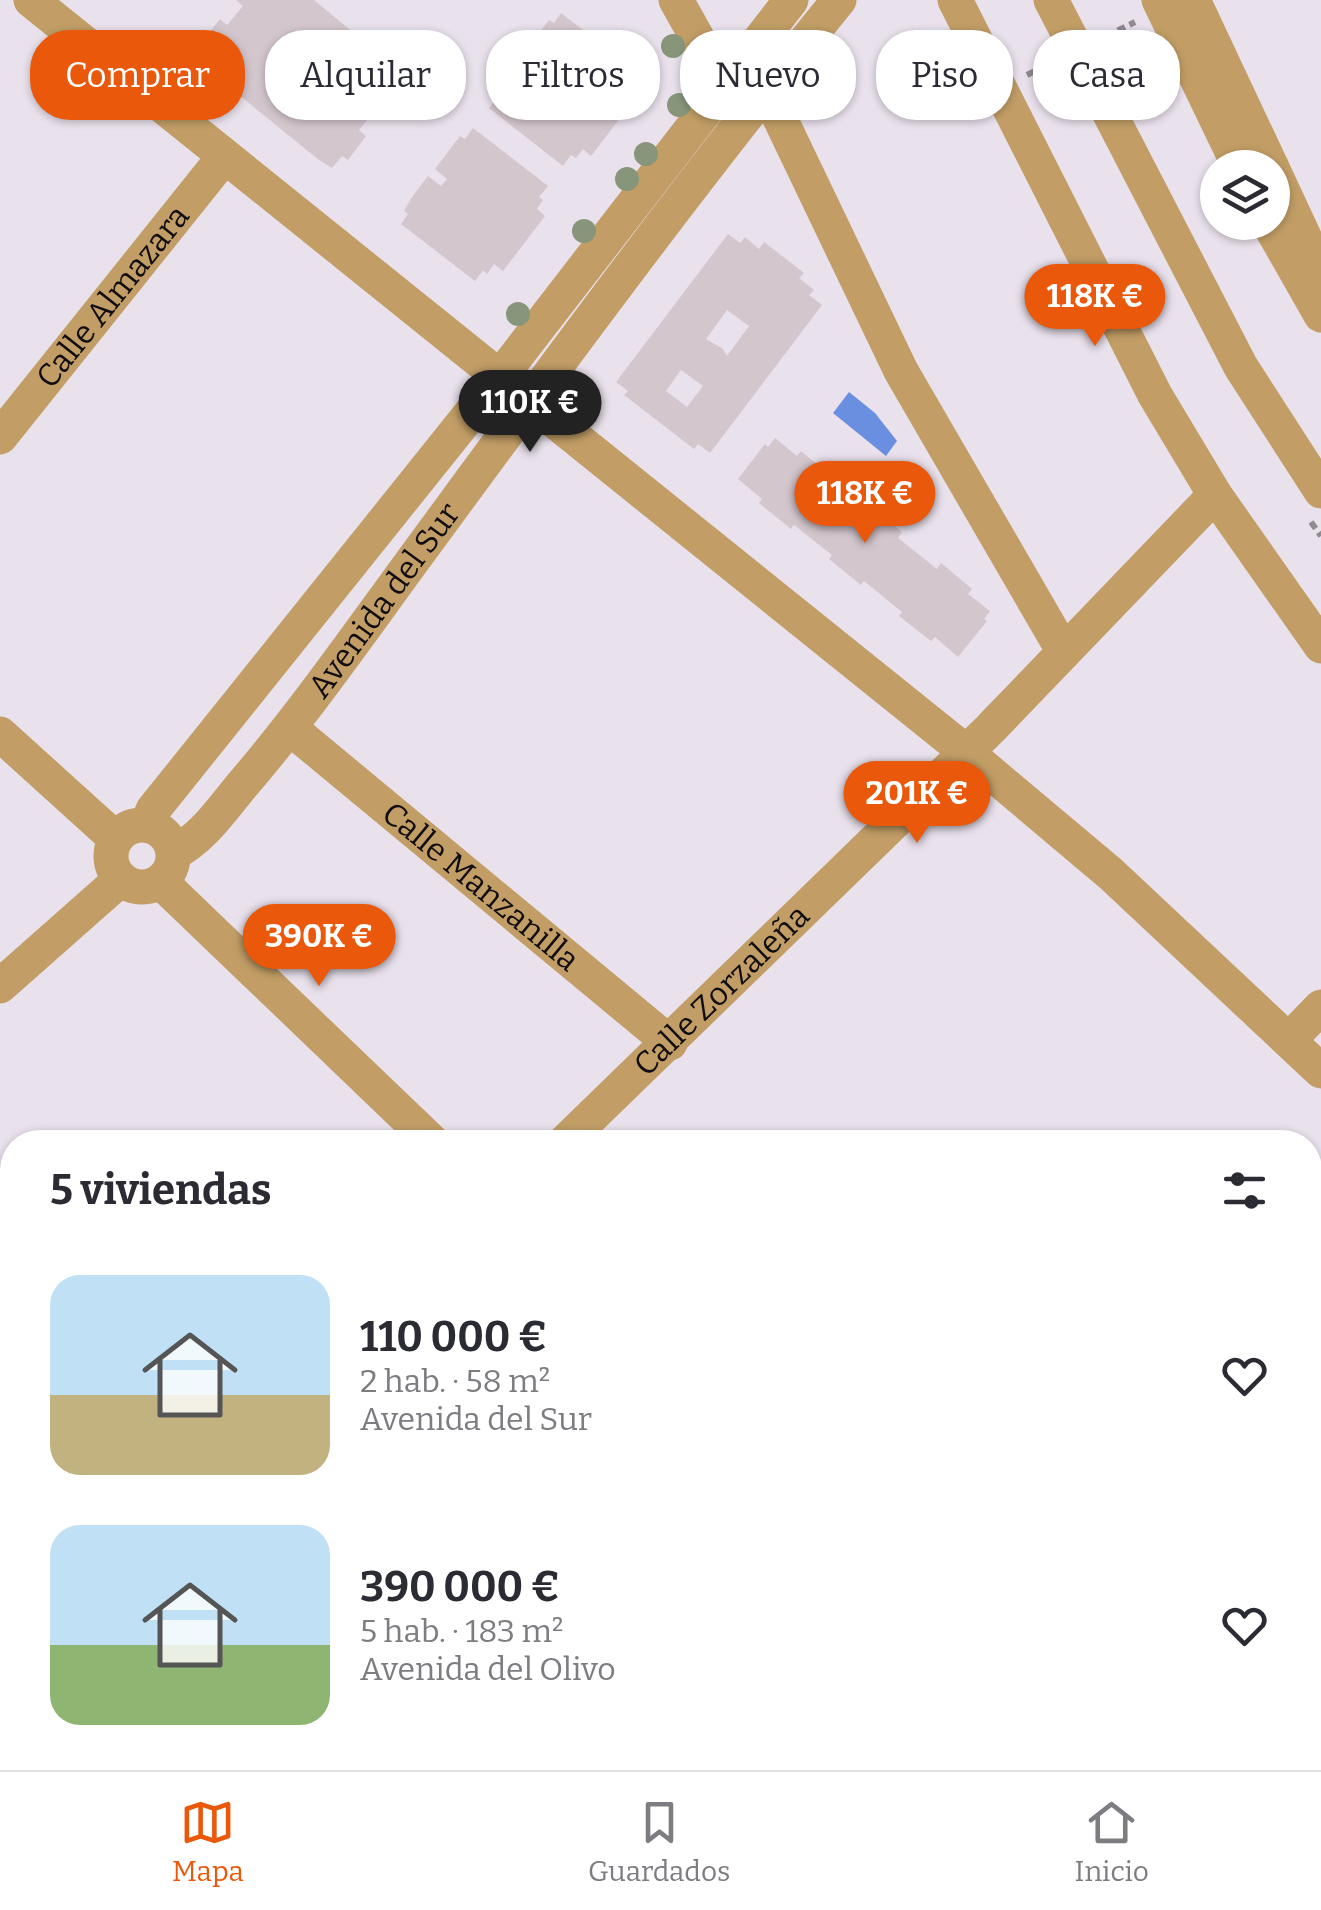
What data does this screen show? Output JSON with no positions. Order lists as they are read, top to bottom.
{
  "streets": {
    "street": [
      "Calle Almazara",
      "Avenida del Sur",
      "Calle Manzanilla",
      "Calle Zorzaleña"
    ]
  },
  "crossings": [
    ["Avenida del Sur", "Calle Manzanilla"],
    ["Calle Manzanilla", "Calle Zorzaleña"]
  ],
  "page": {
    "chip": [
      "Comprar",
      "Alquilar",
      "Filtros",
      "Nuevo",
      "Piso",
      "Casa"
    ],
    "price": [
      "118K €",
      "110K €",
      "118K €",
      "201K €",
      "390K €"
    ],
    "heading": "5 viviendas",
    "list": [
      {
        "name": "110 000 €",
        "note": "2 hab. · 58 m² · Avenida del Sur"
      },
      {
        "name": "390 000 €",
        "note": "5 hab. · 183 m² · Avenida del Olivo"
      }
    ],
    "tabs": ["Mapa", "Guardados", "Inicio"]
  }
}
